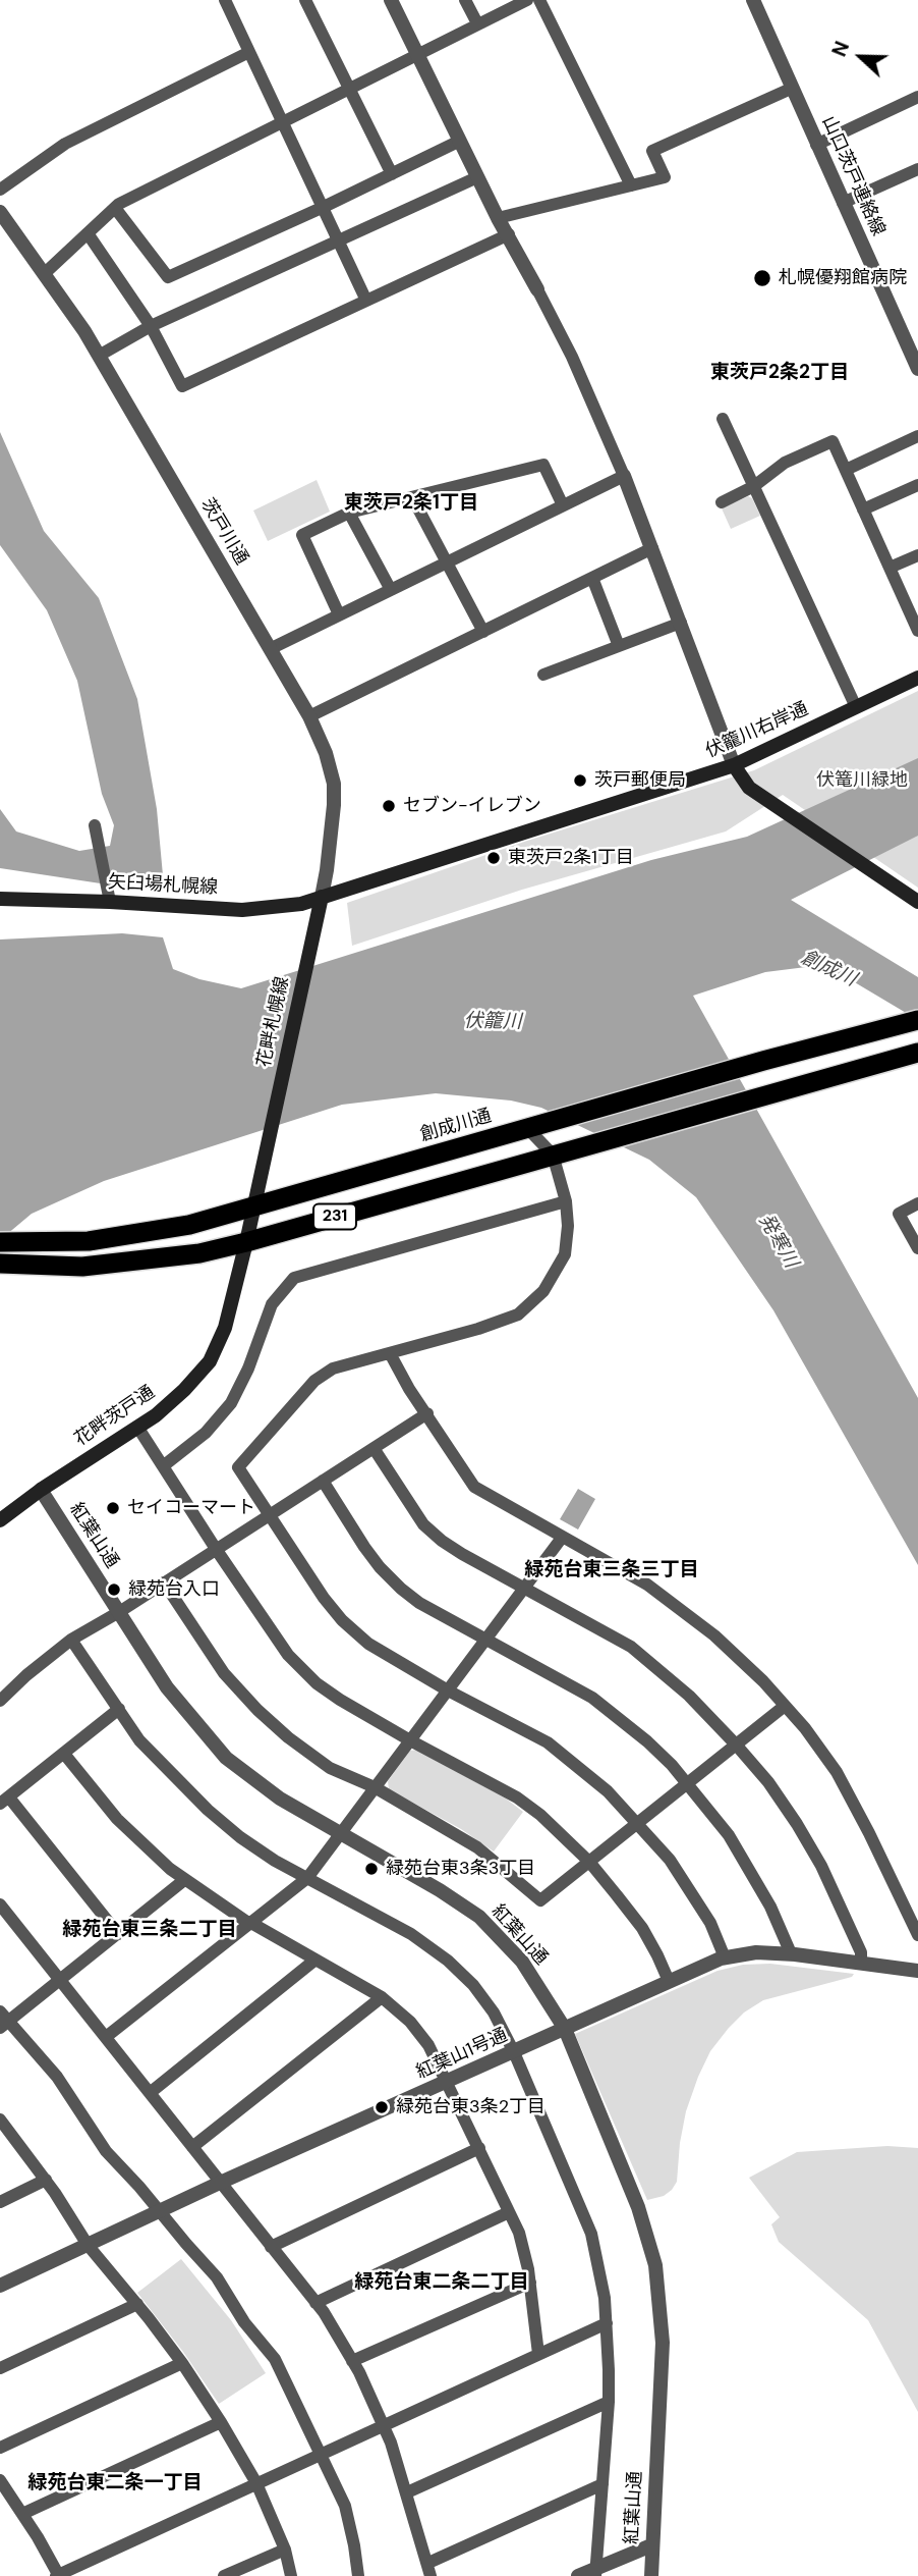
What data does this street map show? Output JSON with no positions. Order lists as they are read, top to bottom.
{
  "streets": {
    "highway": ["創成川通", "231"],
    "main road": [
      "伏籠川右岸通",
      "矢臼場札幌線",
      "花畔札幌線",
      "花畔茨戸通"
    ],
    "street": [
      "山口茨戸連絡線",
      "茨戸川通",
      "紅葉山通",
      "紅葉山1号通"
    ]
  },
  "crossings": [
    ["茨戸川通", "伏籠川右岸通"],
    ["茨戸川通", "矢臼場札幌線"],
    ["茨戸川通", "花畔札幌線"],
    ["伏籠川右岸通", "矢臼場札幌線"],
    ["伏籠川右岸通", "花畔札幌線"],
    ["矢臼場札幌線", "花畔札幌線"],
    ["花畔札幌線", "花畔茨戸通"],
    ["創成川通", "花畔茨戸通"],
    ["231", "花畔茨戸通"],
    ["花畔茨戸通", "紅葉山通"],
    ["紅葉山通", "紅葉山1号通"]
  ],
  "districts": [
    "東茨戸2条2丁目",
    "東茨戸2条1丁目",
    "緑苑台東三条三丁目",
    "緑苑台東三条二丁目",
    "緑苑台東二条二丁目",
    "緑苑台東二条一丁目"
  ],
  "water": ["創成川", "伏籠川", "発寒川"],
  "parks": ["伏篭川緑地"],
  "places": [
    "札幌優翔館病院",
    "茨戸郵便局",
    "セブン-イレブン",
    "東茨戸2条1丁目",
    "セイコーマート",
    "緑苑台入口",
    "緑苑台東3条3丁目",
    "緑苑台東3条2丁目"
  ],
  "north": "left"
}
